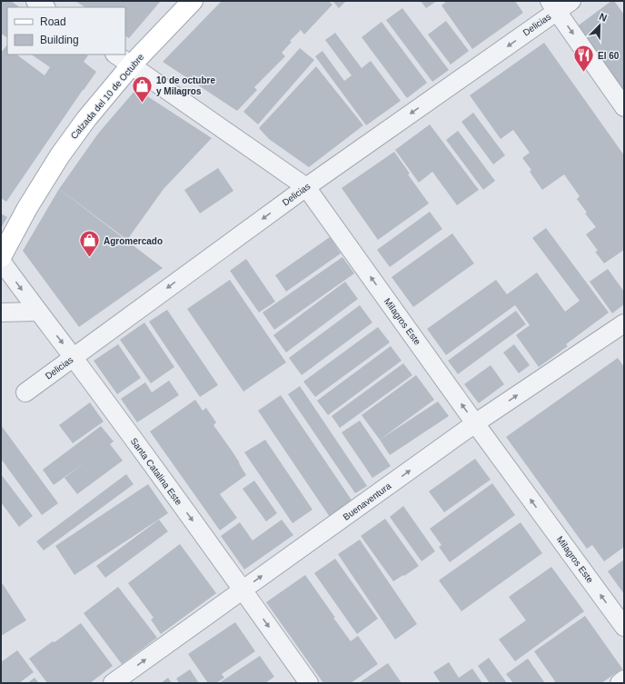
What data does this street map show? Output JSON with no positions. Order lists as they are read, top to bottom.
{
  "streets": {
    "main road": ["Calzada del 10 de Octubre"],
    "street": [
      "Delicias",
      "Milagros Este",
      "Santa Catalina Este",
      "Buenaventura"
    ]
  },
  "crossings": [
    ["Delicias", "Milagros Este"],
    ["Delicias", "Santa Catalina Este"],
    ["Calzada del 10 de Octubre", "Milagros Este"],
    ["Milagros Este", "Buenaventura"],
    ["Santa Catalina Este", "Buenaventura"]
  ],
  "one_way": [
    "Delicias",
    "Milagros Este",
    "Santa Catalina Este",
    "Buenaventura"
  ],
  "places": {
    "restaurant": ["El 60"],
    "shop": ["10 de octubre y Milagros", "Agromercado"]
  },
  "legend": ["Road", "Building"],
  "north": "top right"
}
